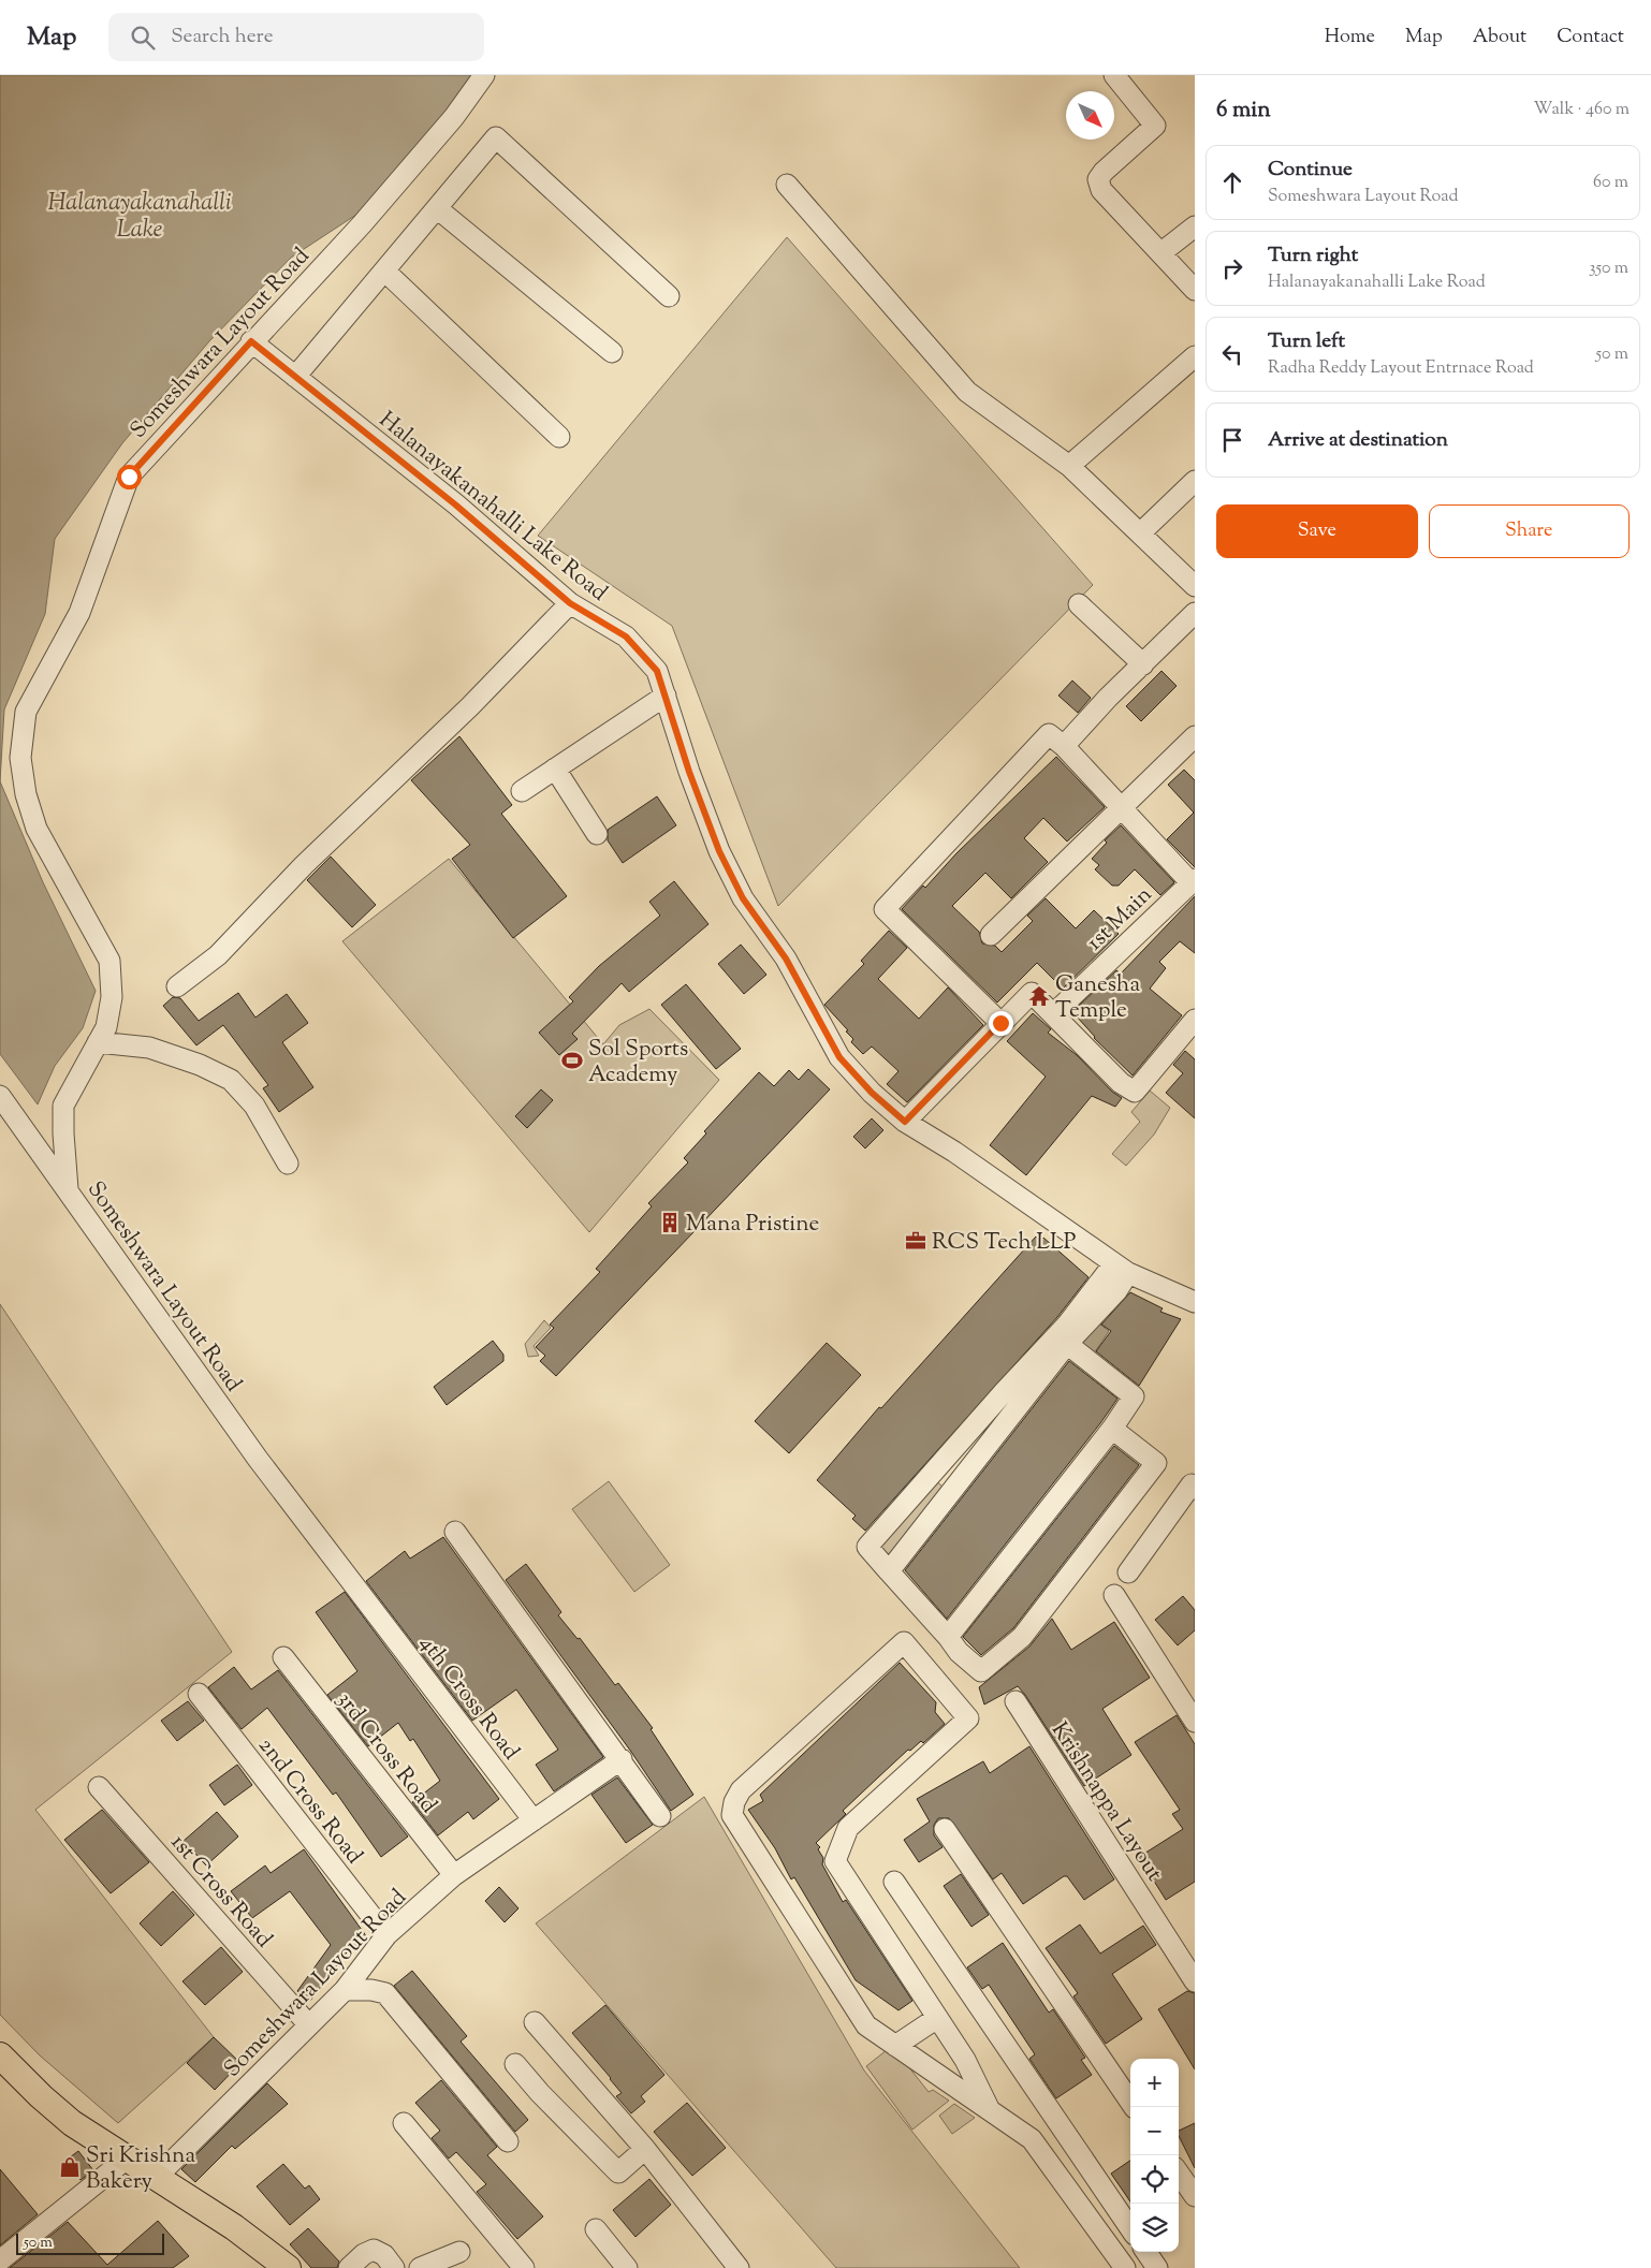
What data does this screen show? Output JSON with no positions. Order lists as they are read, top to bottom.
{
  "streets": {
    "street": [
      "Someshwara Layout Road",
      "Halanayakanahalli Lake Road",
      "1st Main",
      "4th Cross Road",
      "3rd Cross Road",
      "2nd Cross Road",
      "Krishnappa Layout",
      "1st Cross Road"
    ]
  },
  "crossings": [
    ["Someshwara Layout Road", "Halanayakanahalli Lake Road"],
    ["Someshwara Layout Road", "4th Cross Road"],
    ["Someshwara Layout Road", "3rd Cross Road"],
    ["Someshwara Layout Road", "2nd Cross Road"],
    ["Someshwara Layout Road", "1st Cross Road"]
  ],
  "water": ["Halanayakanahalli Lake"],
  "places": {
    "temple": ["Ganesha Temple"],
    "sports": ["Sol Sports Academy"],
    "building": ["Mana Pristine"],
    "office": ["RCS Tech LLP"],
    "shop": ["Sri Krishna Bakery"]
  },
  "scale_bar": "50 m",
  "north": "bottom right",
  "page": {
    "header": "Map",
    "search": "Search here",
    "nav": [
      "Home",
      "Map",
      "About",
      "Contact"
    ],
    "heading": ["6 min", "Walk · 460 m"],
    "list": [
      ["Continue", "Someshwara Layout Road", "60 m"],
      ["Turn right", "Halanayakanahalli Lake Road", "350 m"],
      ["Turn left", "Radha Reddy Layout Entrnace Road", "50 m"],
      "Arrive at destination"
    ],
    "buttons": ["Save", "Share"],
    "map_buttons": ["+", "−"],
    "scale": "50 m"
  }
}
